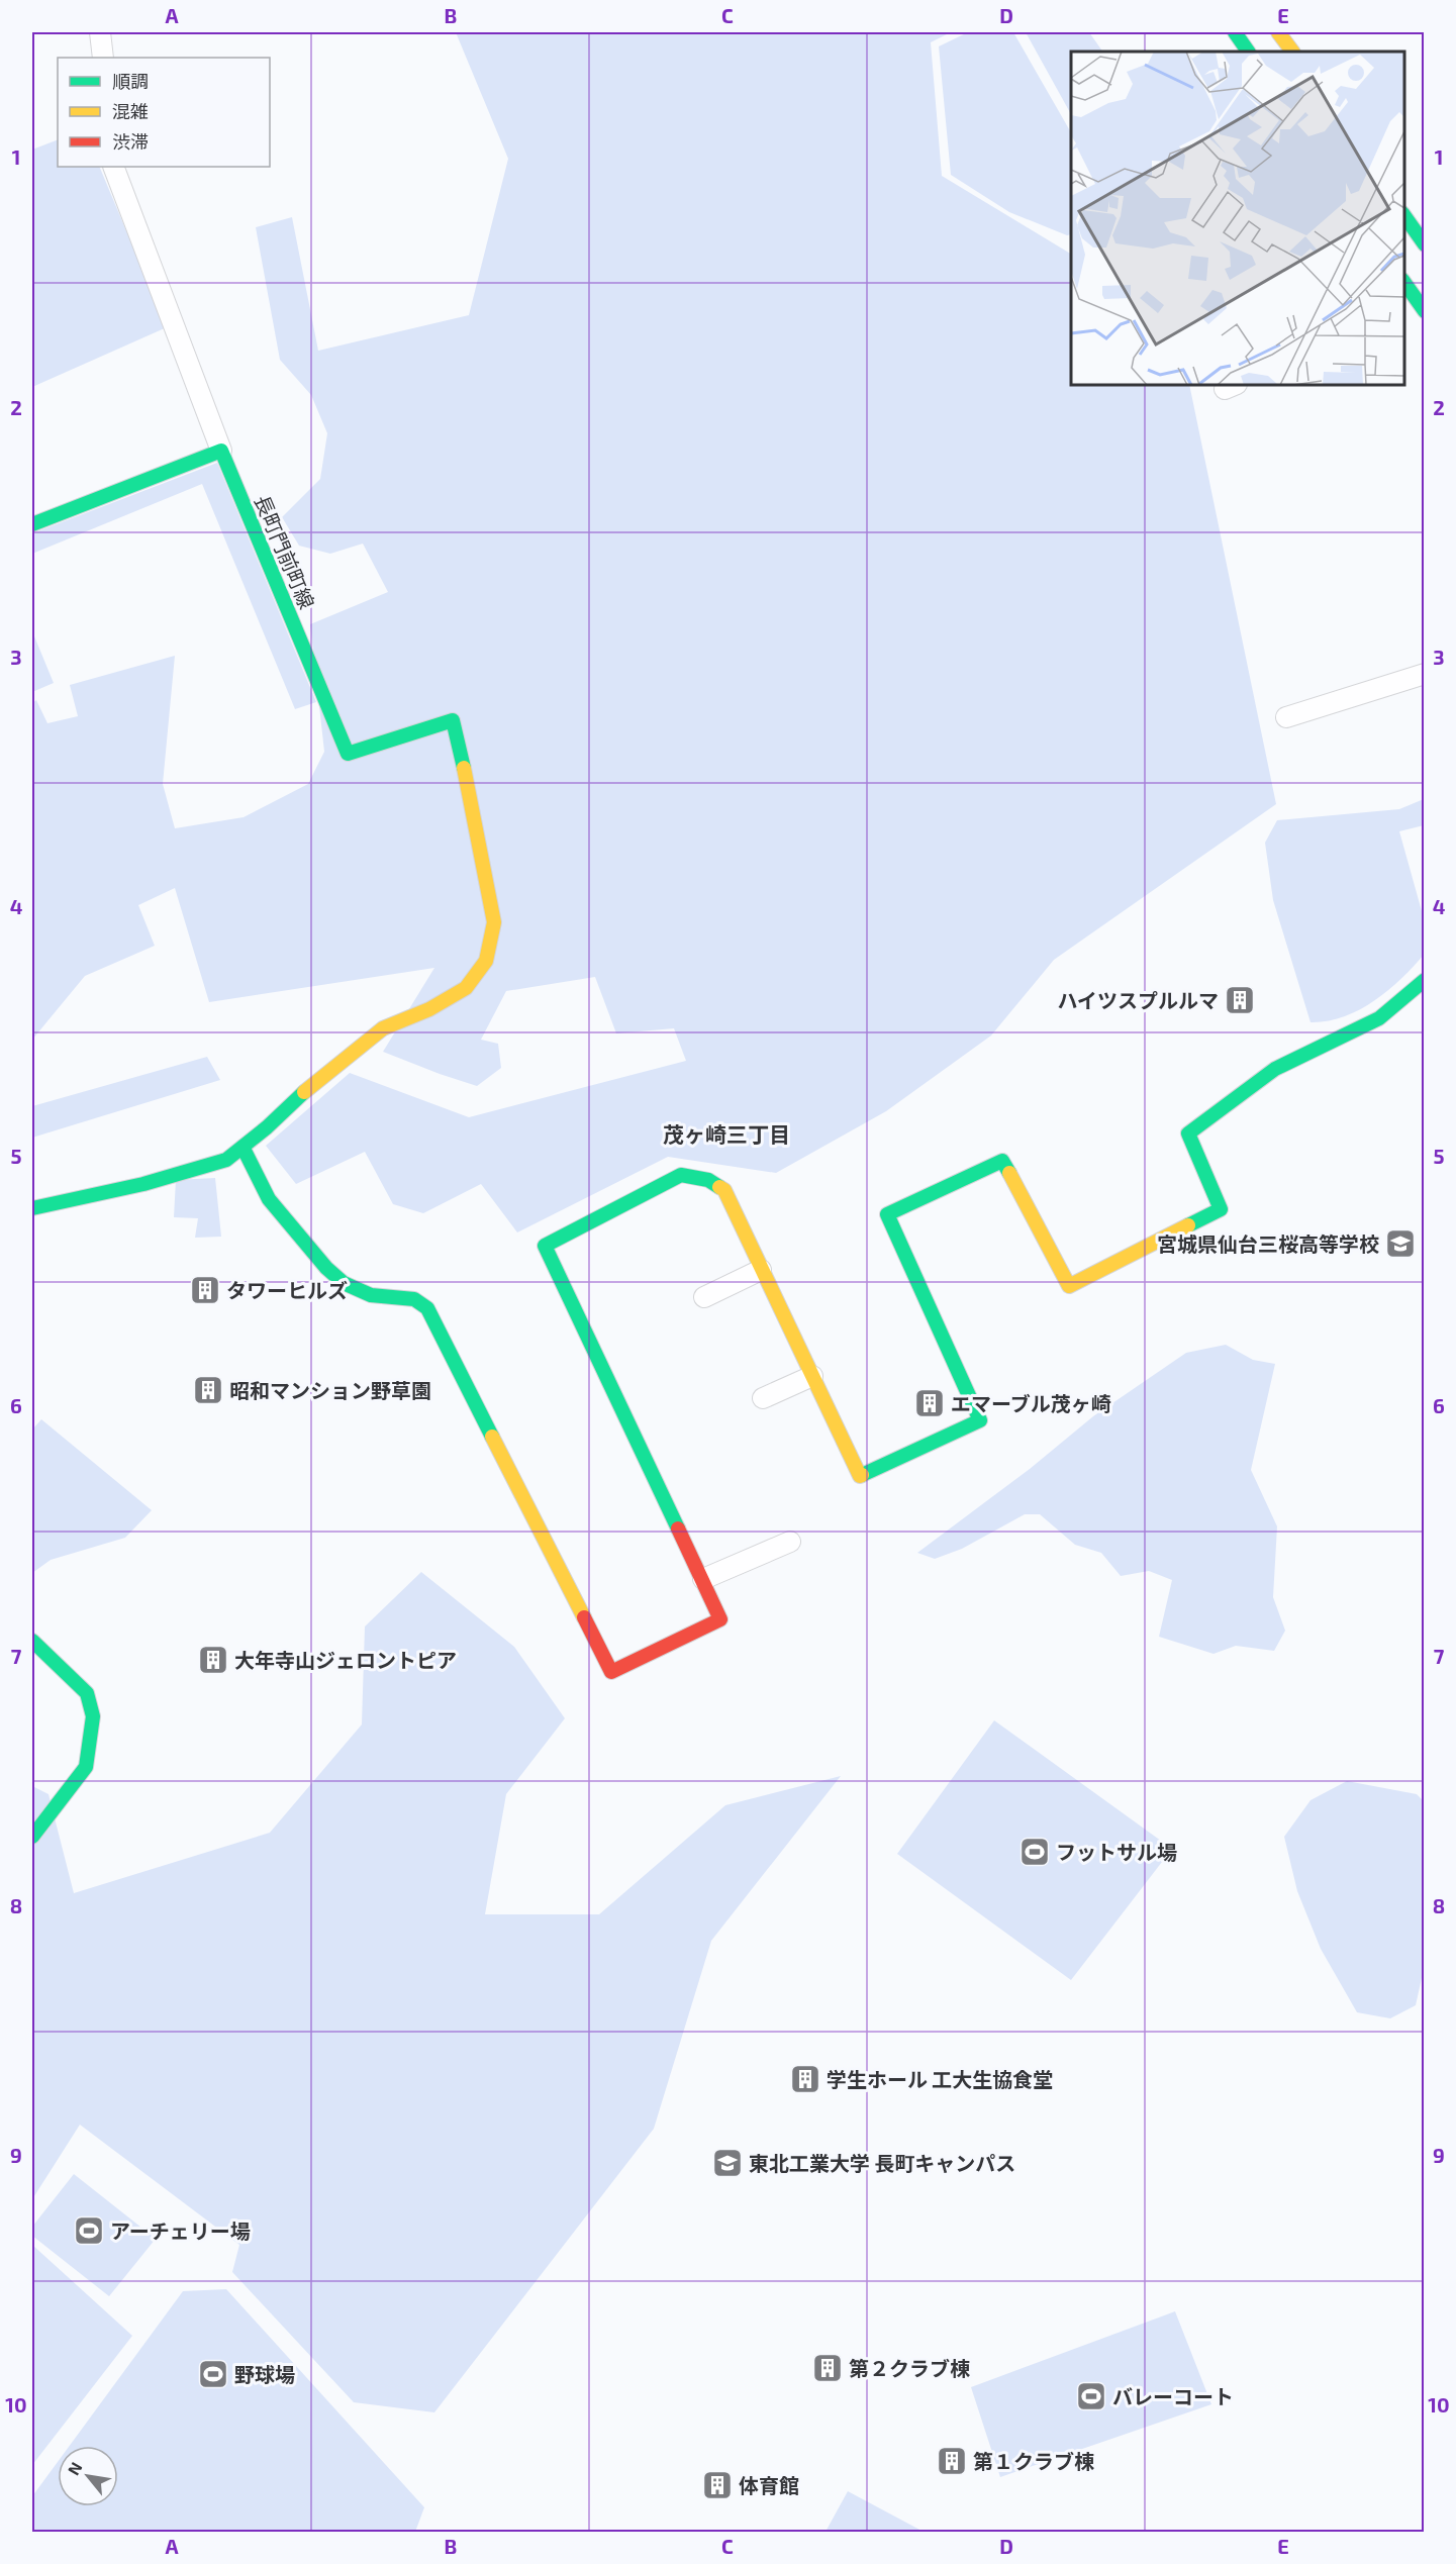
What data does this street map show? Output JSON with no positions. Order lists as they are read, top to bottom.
{
  "streets": {
    "main road": ["長町門前町線"]
  },
  "districts": ["茂ヶ崎三丁目"],
  "places": {
    "building": [
      "ハイツスプルルマ",
      "タワーヒルズ",
      "昭和マンション野草園",
      "エマーブル茂ヶ崎",
      "大年寺山ジェロントピア",
      "学生ホール 工大生協食堂",
      "第２クラブ棟",
      "第１クラブ棟",
      "体育館"
    ],
    "school or university": ["宮城県仙台三桜高等学校", "東北工業大学 長町キャンパス"],
    "sports": [
      "フットサル場",
      "アーチェリー場",
      "野球場",
      "バレーコート"
    ]
  },
  "legend": ["順調", "混雑", "渋滞"],
  "north": "top left",
  "grid": {
    "columns": [
      "A",
      "B",
      "C",
      "D",
      "E"
    ],
    "rows": [
      "1",
      "2",
      "3",
      "4",
      "5",
      "6",
      "7",
      "8",
      "9",
      "10"
    ]
  }
}
